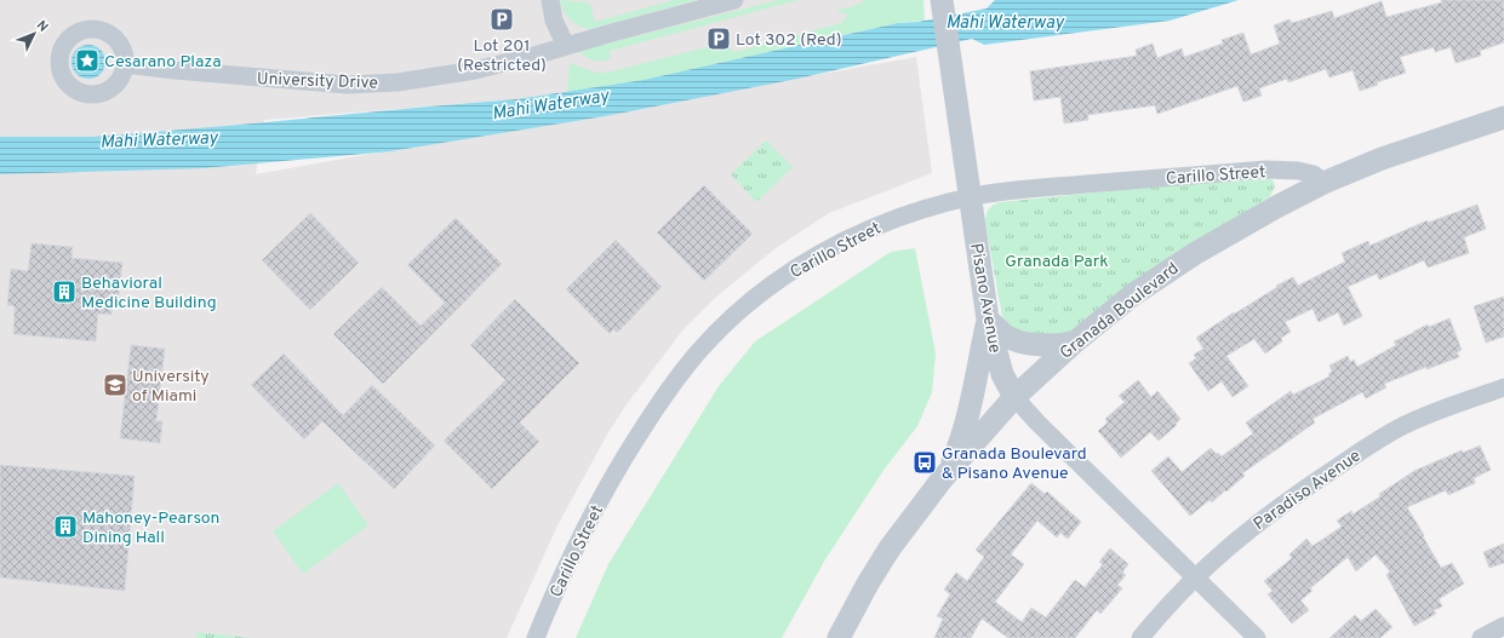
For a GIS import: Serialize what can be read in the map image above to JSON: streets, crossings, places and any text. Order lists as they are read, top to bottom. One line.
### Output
{"streets":{"street":["University Drive","Carillo Street","Pisano Avenue","Granada Boulevard","Paradiso Avenue"]},"crossings":[["Carillo Street","Pisano Avenue"],["Carillo Street","Granada Boulevard"],["Pisano Avenue","Granada Boulevard"],["Pisano Avenue","Paradiso Avenue"]],"water":["Mahi Waterway"],"parks":["Granada Park"],"places":{"parking":["Lot 201 (Restricted)","Lot 302 (Red)"],"place":["Cesarano Plaza"],"building":["Behavioral Medicine Building","Mahoney-Pearson Dining Hall"],"school or university":["University of Miami"],"bus stop":["Granada Boulevard & Pisano Avenue"]},"north":"top right"}
